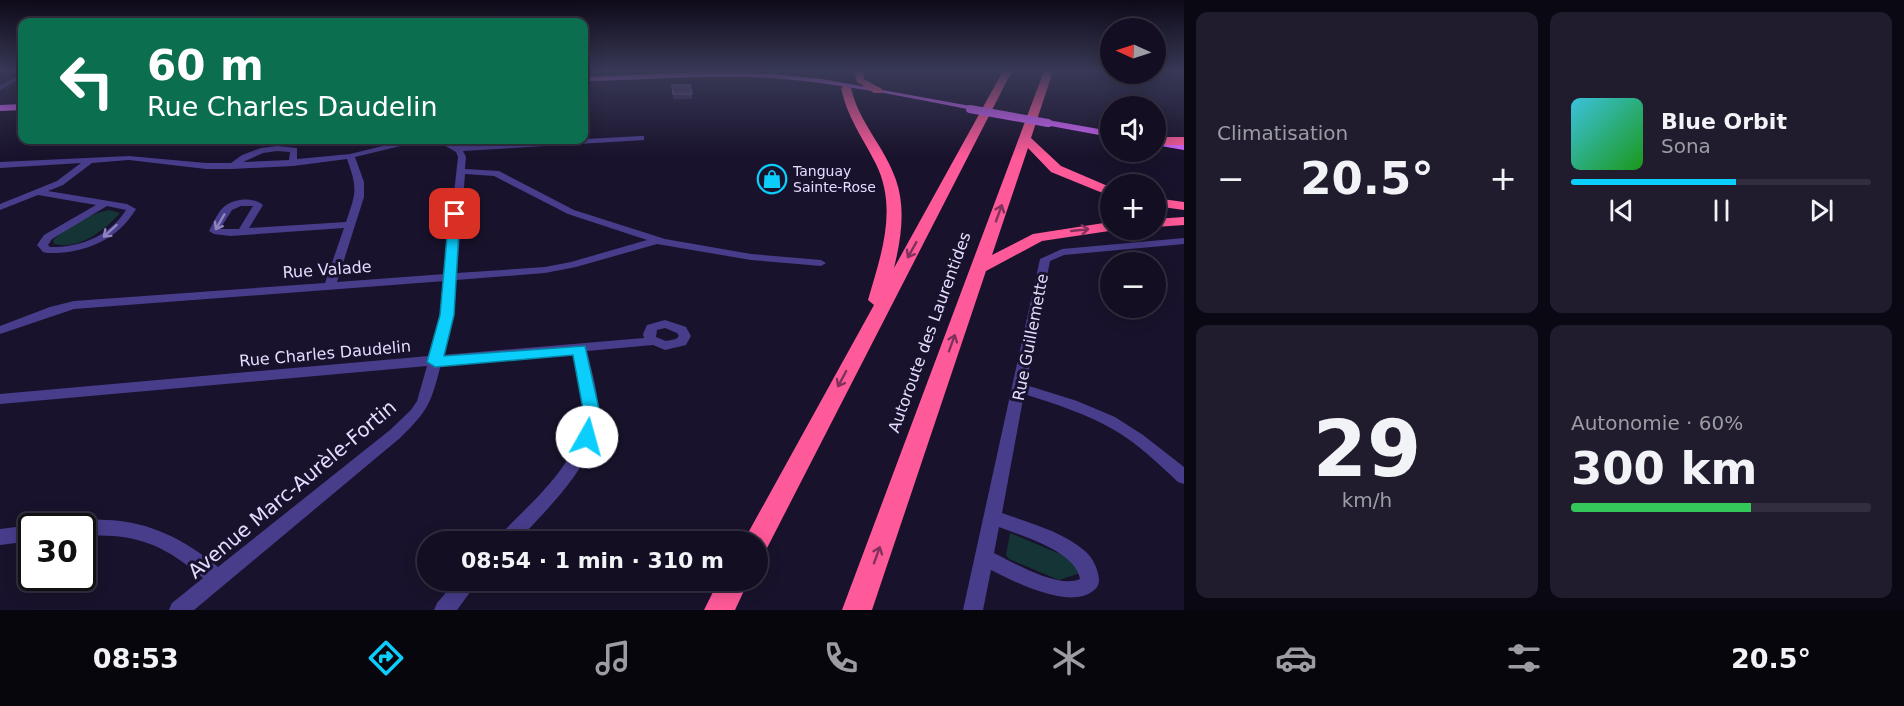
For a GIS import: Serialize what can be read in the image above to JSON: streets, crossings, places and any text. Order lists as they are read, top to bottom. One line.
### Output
{"streets":{"highway":["Autoroute des Laurentides"],"street":["Rue Valade","Rue Guillemette","Rue Charles Daudelin","Avenue Marc-Aurèle-Fortin"]},"crossings":[["Rue Valade","Avenue Marc-Aurèle-Fortin"],["Rue Charles Daudelin","Avenue Marc-Aurèle-Fortin"]],"places":{"shop":["Tanguay Sainte-Rose"]},"north":"left","page":{"tile":["Climatisation",["29","km/h"],["Autonomie · 60%","300 km"]],"map_buttons":["+","−"],"turn":["60 m","Rue Charles Daudelin"],"song":["Blue Orbit","Sona"],"heat":["−","20.5°","+"],"limit":"30","trip":"08:54 · 1 min · 310 m","tabs":["08:53","20.5°"]}}
